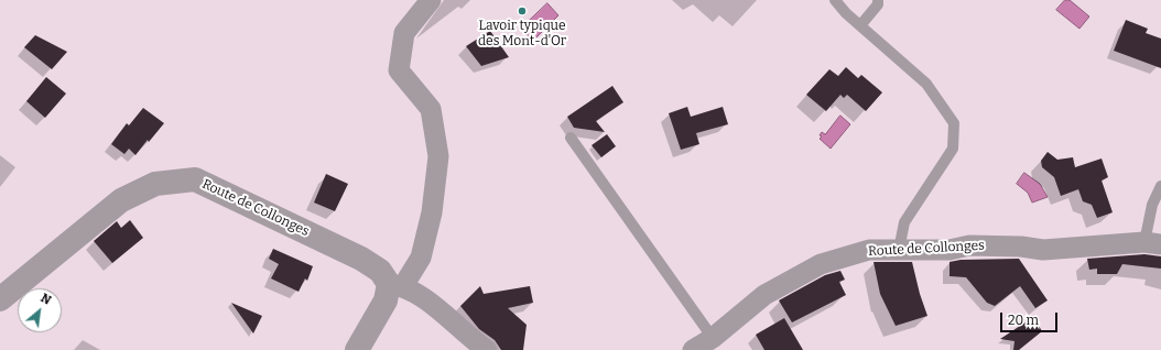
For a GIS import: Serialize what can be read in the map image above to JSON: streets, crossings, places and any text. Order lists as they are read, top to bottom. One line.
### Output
{"streets":{"street":["Route de Collonges"]},"places":["Lavoir typique des Mont-d'Or"],"scale_bar":"20 m","north":"top right"}
